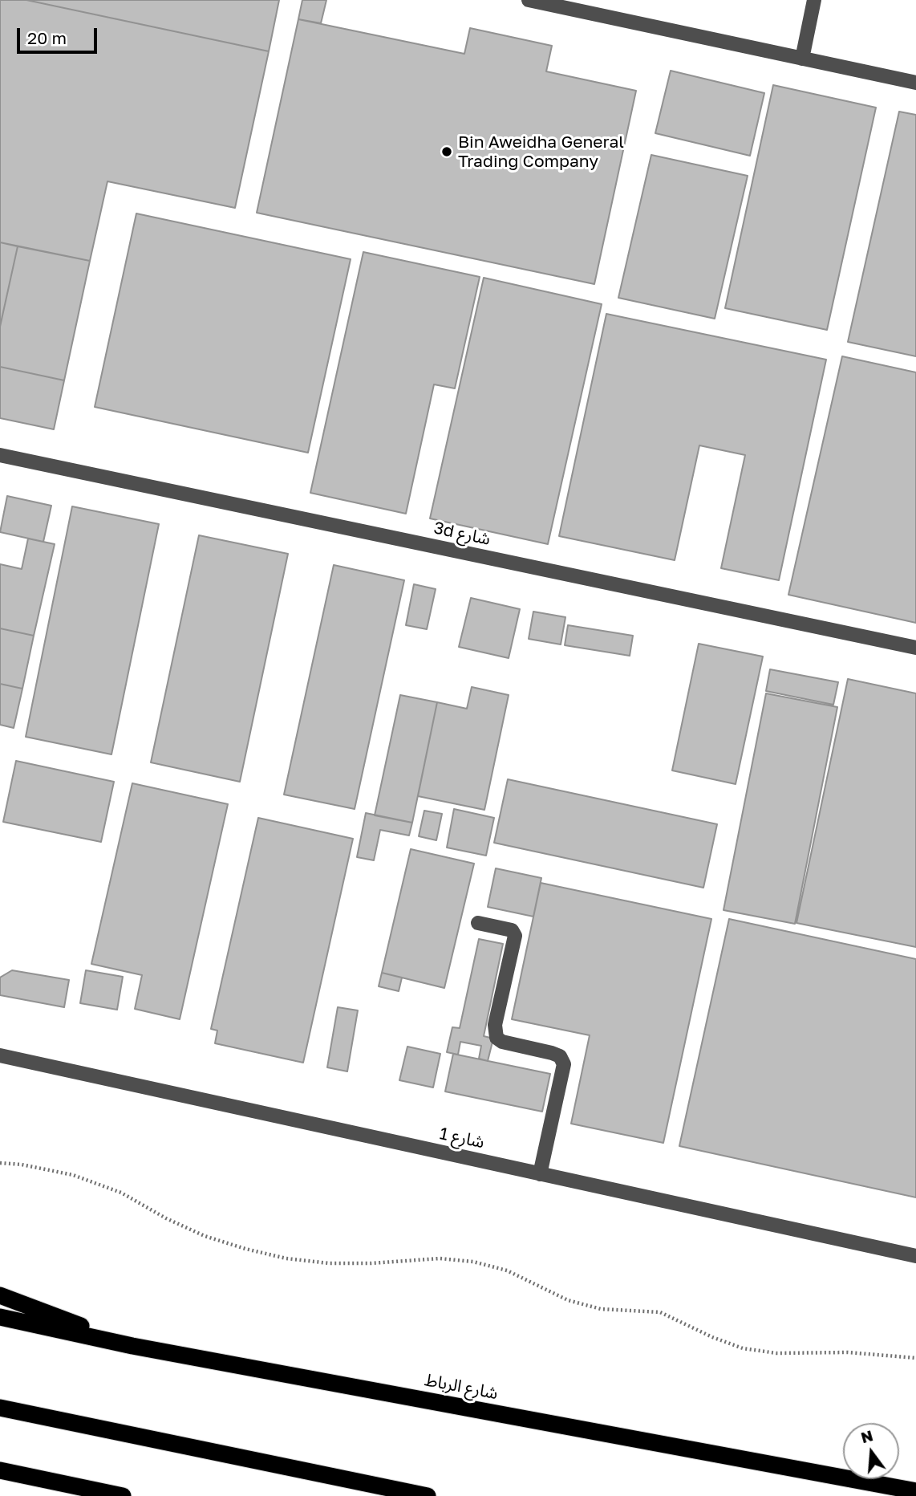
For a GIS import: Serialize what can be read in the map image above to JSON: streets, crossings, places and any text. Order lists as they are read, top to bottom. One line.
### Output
{"streets":{"highway":["شارع الرباط"],"street":["3d شارع","شارع 1"]},"places":["Bin Aweidha General Trading Company"],"scale_bar":"20 m","north":"top"}
